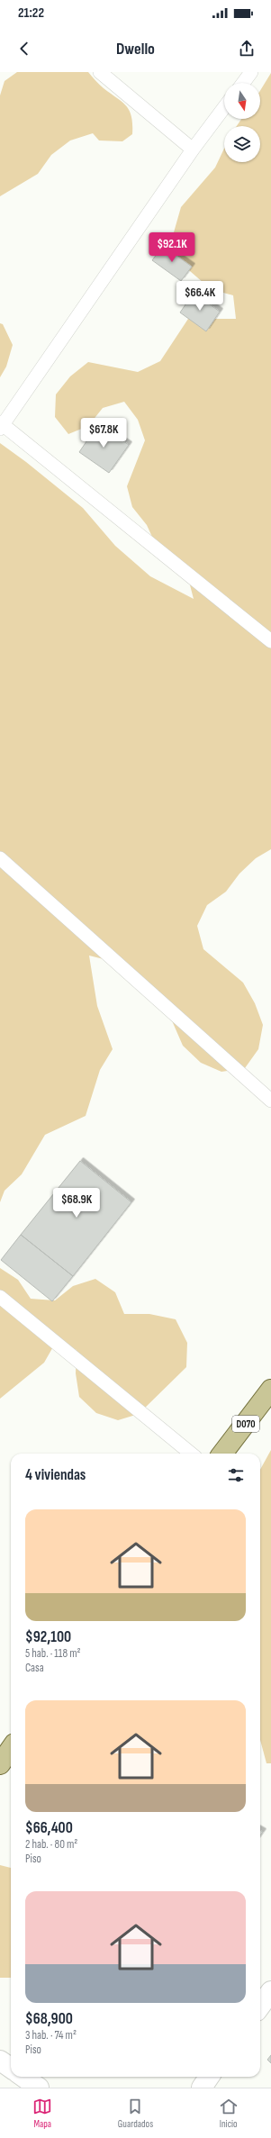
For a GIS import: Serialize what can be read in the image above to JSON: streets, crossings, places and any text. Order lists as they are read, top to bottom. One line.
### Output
{"streets":{"main road":["D070"]},"north":"bottom","page":{"status":"21:22","header":"Dwello","price":["$92.1K","$66.4K","$67.8K","$68.9K"],"heading":"4 viviendas","list":[{"name":"$92,100","note":"5 hab. · 118 m² · Casa"},{"name":"$66,400","note":"2 hab. · 80 m² · Piso"},{"name":"$68,900","note":"3 hab. · 74 m² · Piso"}],"tabs":["Mapa","Guardados","Inicio"]}}
